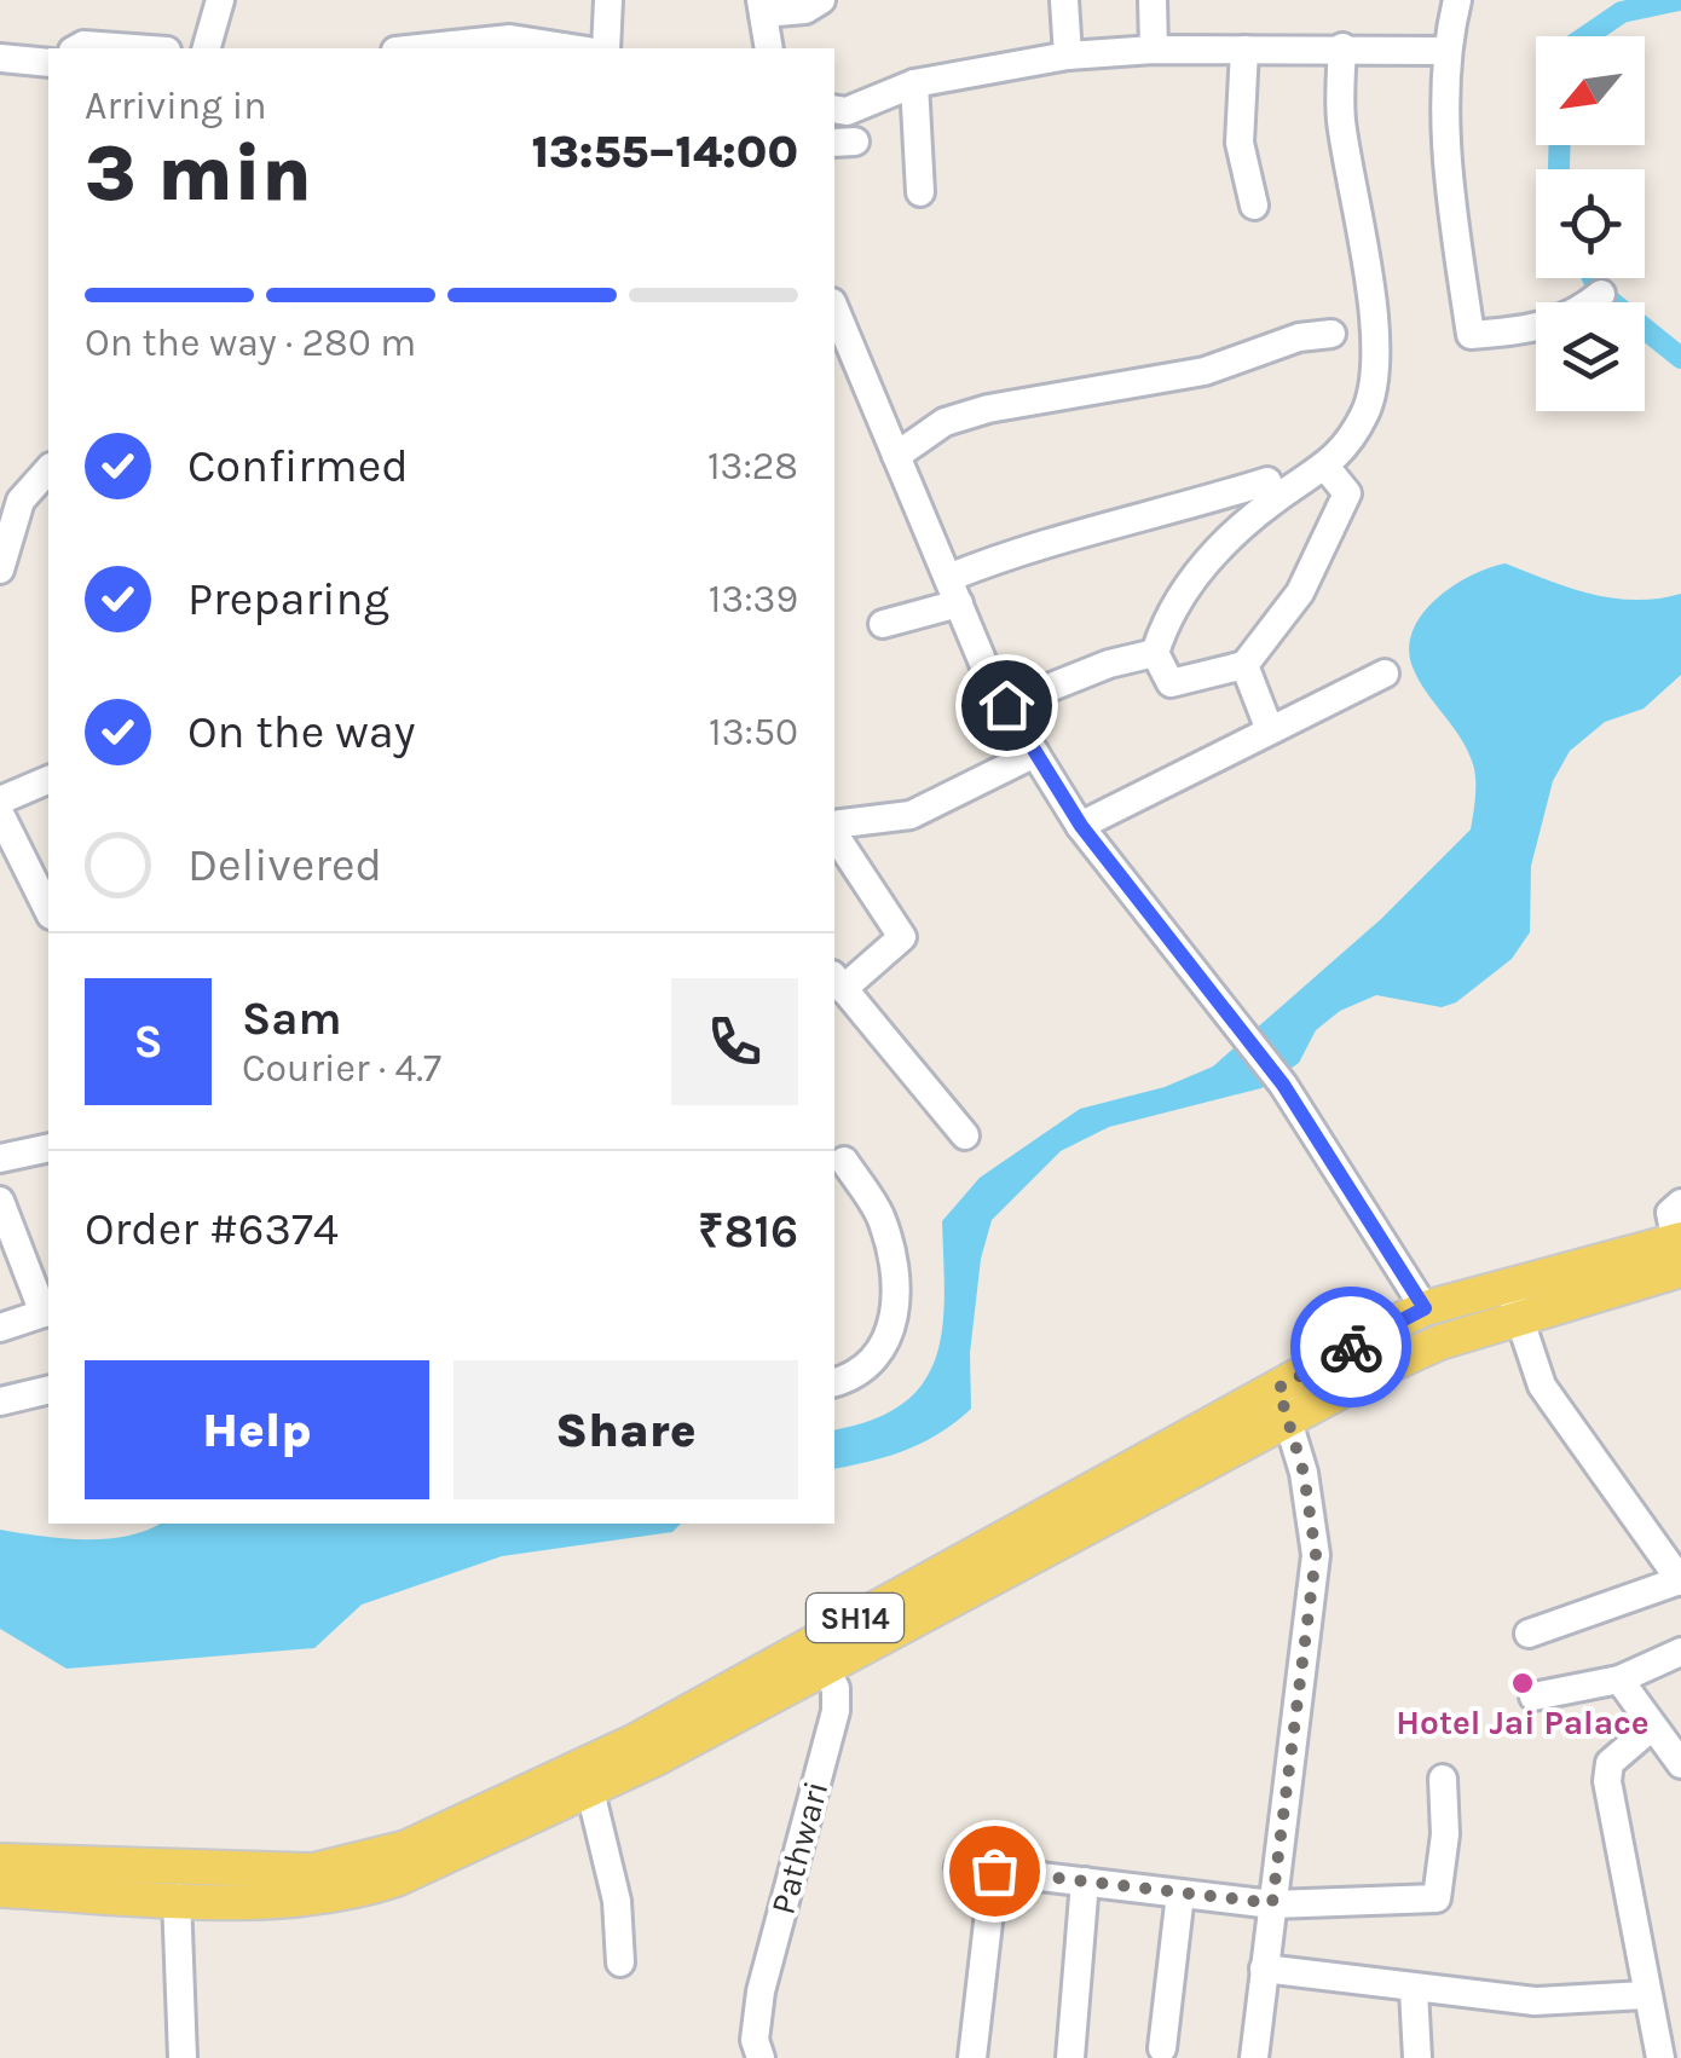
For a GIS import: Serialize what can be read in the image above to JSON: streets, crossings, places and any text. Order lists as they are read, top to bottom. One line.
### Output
{"streets":{"main road":["SH14"],"street":["Pathwari"]},"crossings":[["SH14","Pathwari"]],"places":["Hotel Jai Palace"],"north":"bottom left","page":{"heading":["3 min","Arriving in","13:55–14:00"],"panel":["Sam","Courier · 4.7","Order #6374","₹816"],"bar":"On the way · 280 m","list":[["Confirmed","13:28"],["Preparing","13:39"],["On the way","13:50"],"Delivered"],"round":"S","buttons":["Help","Share"]}}
